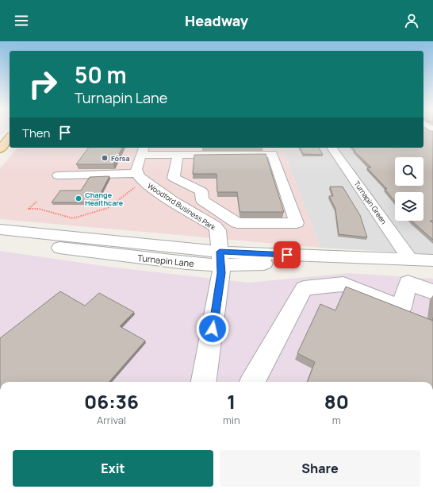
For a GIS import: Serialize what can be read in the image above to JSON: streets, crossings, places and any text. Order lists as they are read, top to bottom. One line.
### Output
{"streets":{"street":["Turnapin Green","Woodford Business Park","Turnapin Lane"]},"crossings":[["Turnapin Green","Turnapin Lane"],["Woodford Business Park","Turnapin Lane"]],"places":["Fórsa","Change Healthcare"],"page":{"header":"Headway","turn":["50 m","Turnapin Lane"],"then":"Then","eta":["06:36","Arrival","1","min","80","m"],"buttons":["Exit","Share"]}}
